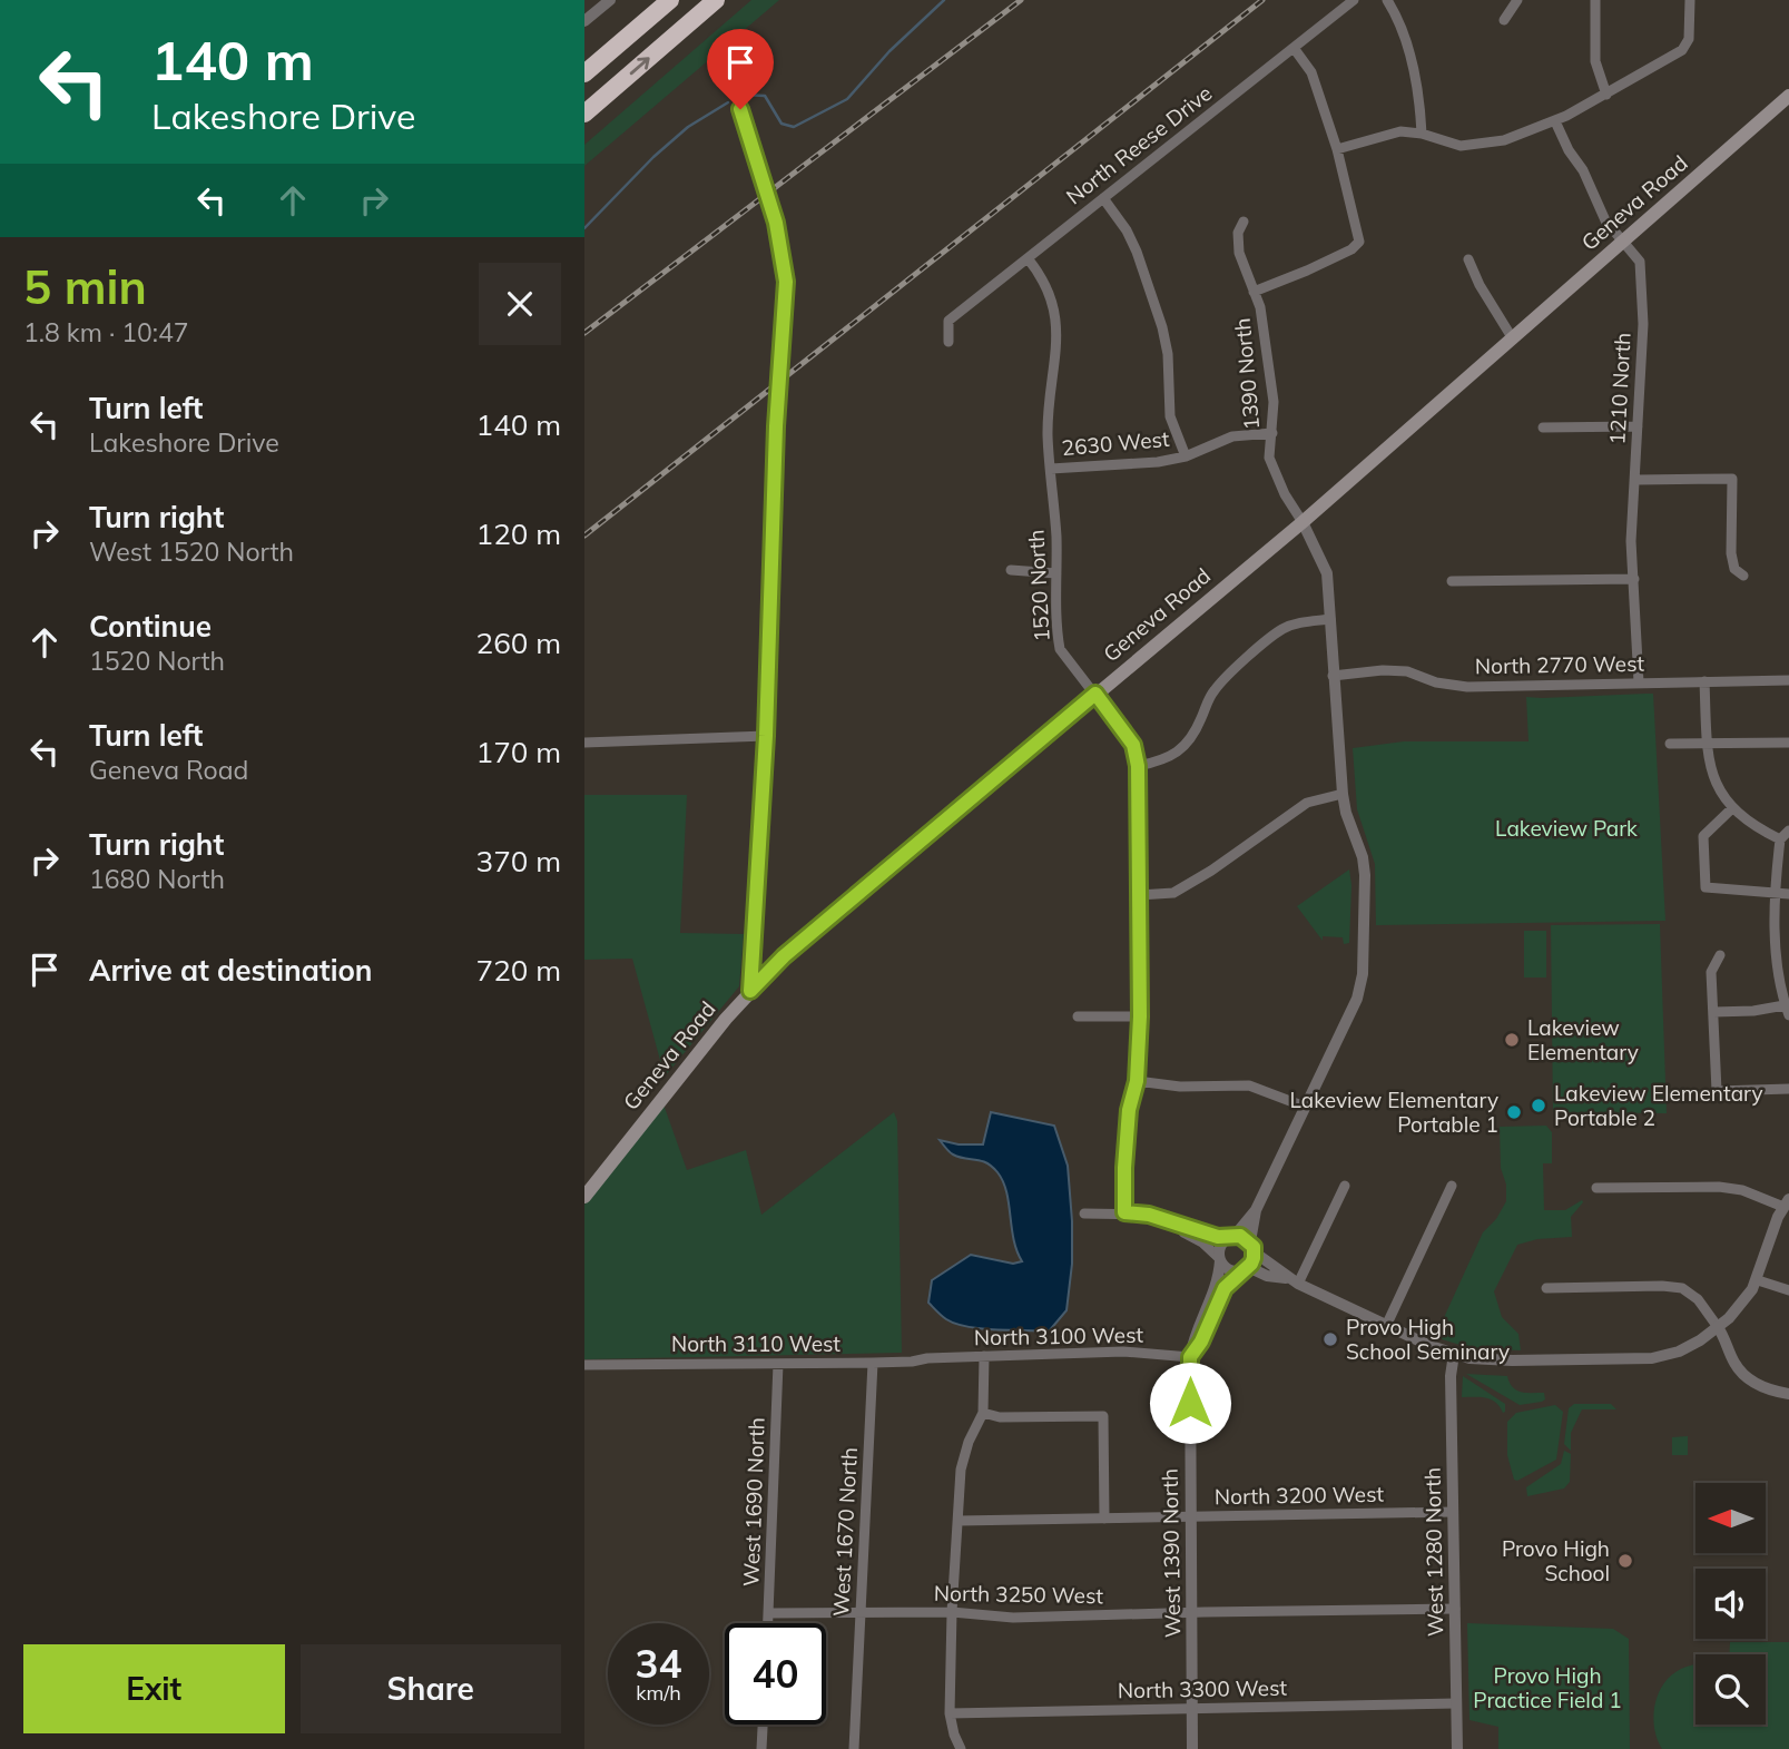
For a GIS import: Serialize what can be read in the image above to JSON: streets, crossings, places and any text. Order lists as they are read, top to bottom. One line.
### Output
{"streets":{"main road":["Geneva Road"],"street":["North Reese Drive","1390 North","1210 North","2630 West","1520 North","North 2770 West","North 3100 West","North 3110 West","North 3200 West","West 1690 North","West 1670 North","West 1280 North","West 1390 North","North 3250 West","North 3300 West"]},"crossings":[["North Reese Drive","1520 North"],["Geneva Road","1390 North"],["Geneva Road","1210 North"],["Geneva Road","1520 North"],["1390 North","2630 West"],["1390 North","North 2770 West"],["1210 North","North 2770 West"],["2630 West","1520 North"],["North 3100 West","North 3110 West"],["North 3100 West","West 1390 North"],["North 3110 West","West 1690 North"],["North 3110 West","West 1670 North"],["North 3200 West","West 1280 North"],["North 3200 West","West 1390 North"],["West 1690 North","North 3250 West"],["West 1670 North","North 3250 West"],["West 1280 North","North 3250 West"],["West 1280 North","North 3300 West"],["West 1390 North","North 3250 West"],["West 1390 North","North 3300 West"]],"parks":["Lakeview Park","Provo High Practice Field 1"],"places":["Lakeview Elementary","Lakeview Elementary Portable 2","Lakeview Elementary Portable 1","Provo High School Seminary","Provo High School"],"north":"left","page":{"turn":["140 m","Lakeshore Drive"],"heading":["5 min","1.8 km · 10:47"],"list":[{"name":"Turn left","note":"Lakeshore Drive","value":"140 m"},{"name":"Turn right","note":"West 1520 North","value":"120 m"},{"name":"Continue","note":"1520 North","value":"260 m"},{"name":"Turn left","note":"Geneva Road","value":"170 m"},{"name":"Turn right","note":"1680 North","value":"370 m"},{"name":"Arrive at destination","value":"720 m"}],"speed":"34 km/h","limit":"40","buttons":["Exit","Share"]}}
